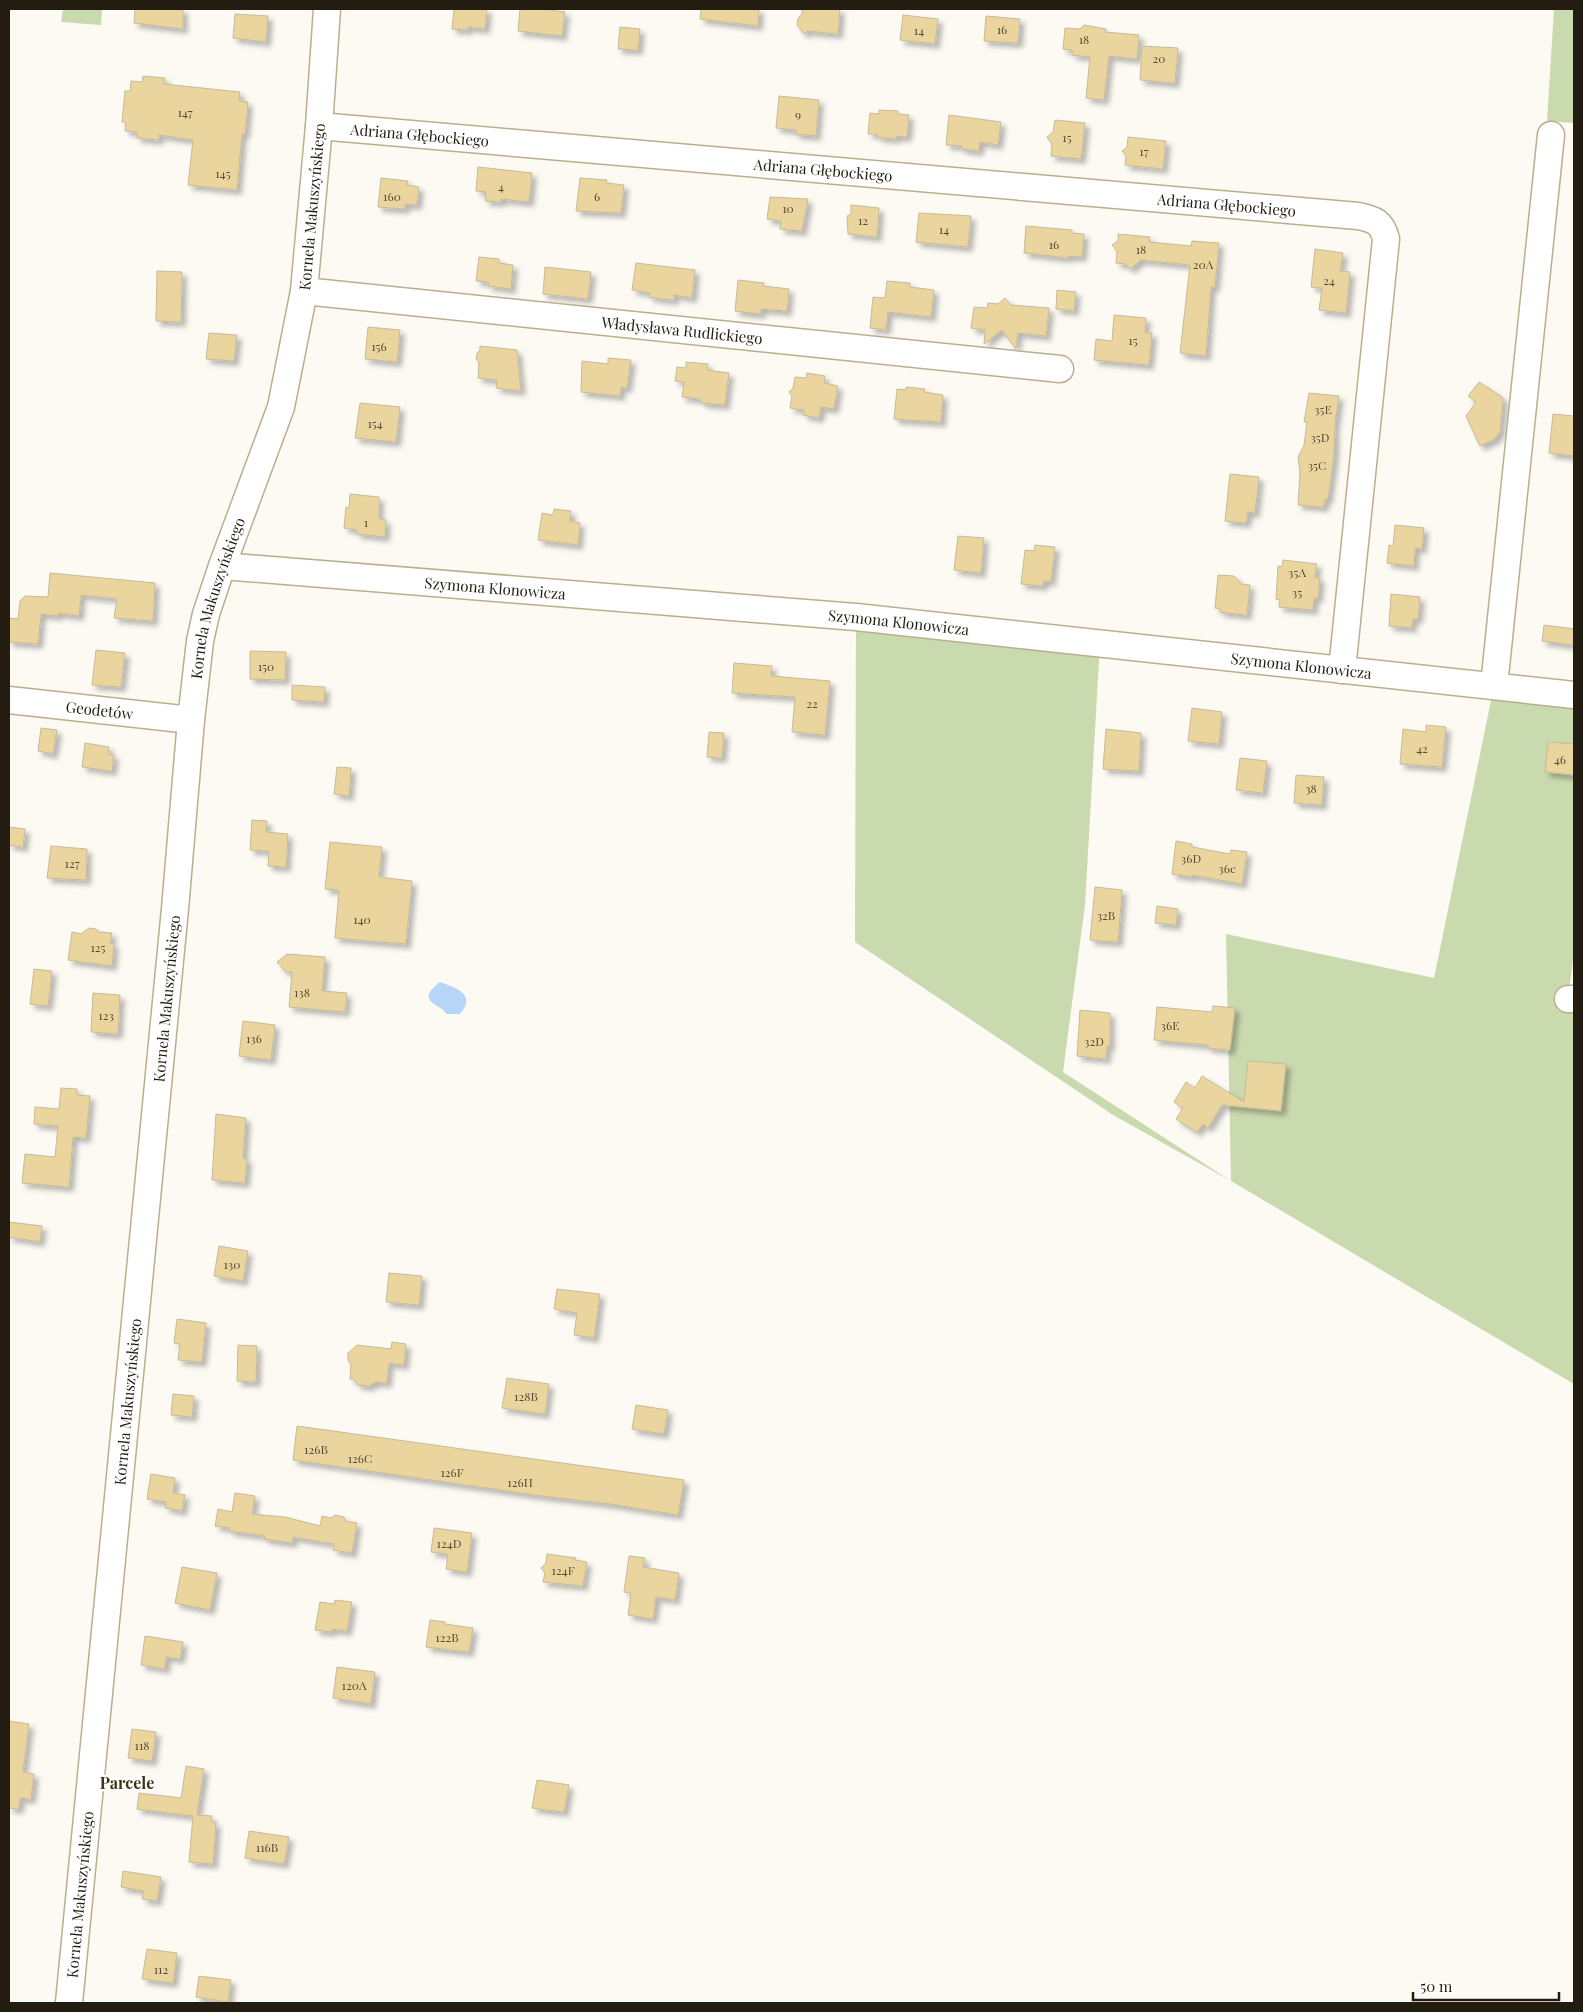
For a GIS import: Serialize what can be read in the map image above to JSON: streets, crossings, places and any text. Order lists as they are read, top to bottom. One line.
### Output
{"streets":{"street":["Adriana Głębockiego","Kornela Makuszyńskiego","Władysława Rudlickiego","Szymona Klonowicza","Geodetów"]},"crossings":[["Adriana Głębockiego","Kornela Makuszyńskiego"],["Adriana Głębockiego","Szymona Klonowicza"],["Kornela Makuszyńskiego","Władysława Rudlickiego"],["Kornela Makuszyńskiego","Szymona Klonowicza"],["Kornela Makuszyńskiego","Geodetów"]],"districts":["Parcele"],"house_numbers":["16","14","18","20","147","9","15","17","145","4","160","6","10","12","14","16","18","20A","24","15","156","35E","154","35D","35C","1","35A","35","150","22","42","46","38","36D","127","36c","32B","140","125","138","123","36E","136","32D","130","128B","126B","126C","126F","126H","124D","124F","122B","120A","118","116B","112"],"scale_bar":"50 m"}
